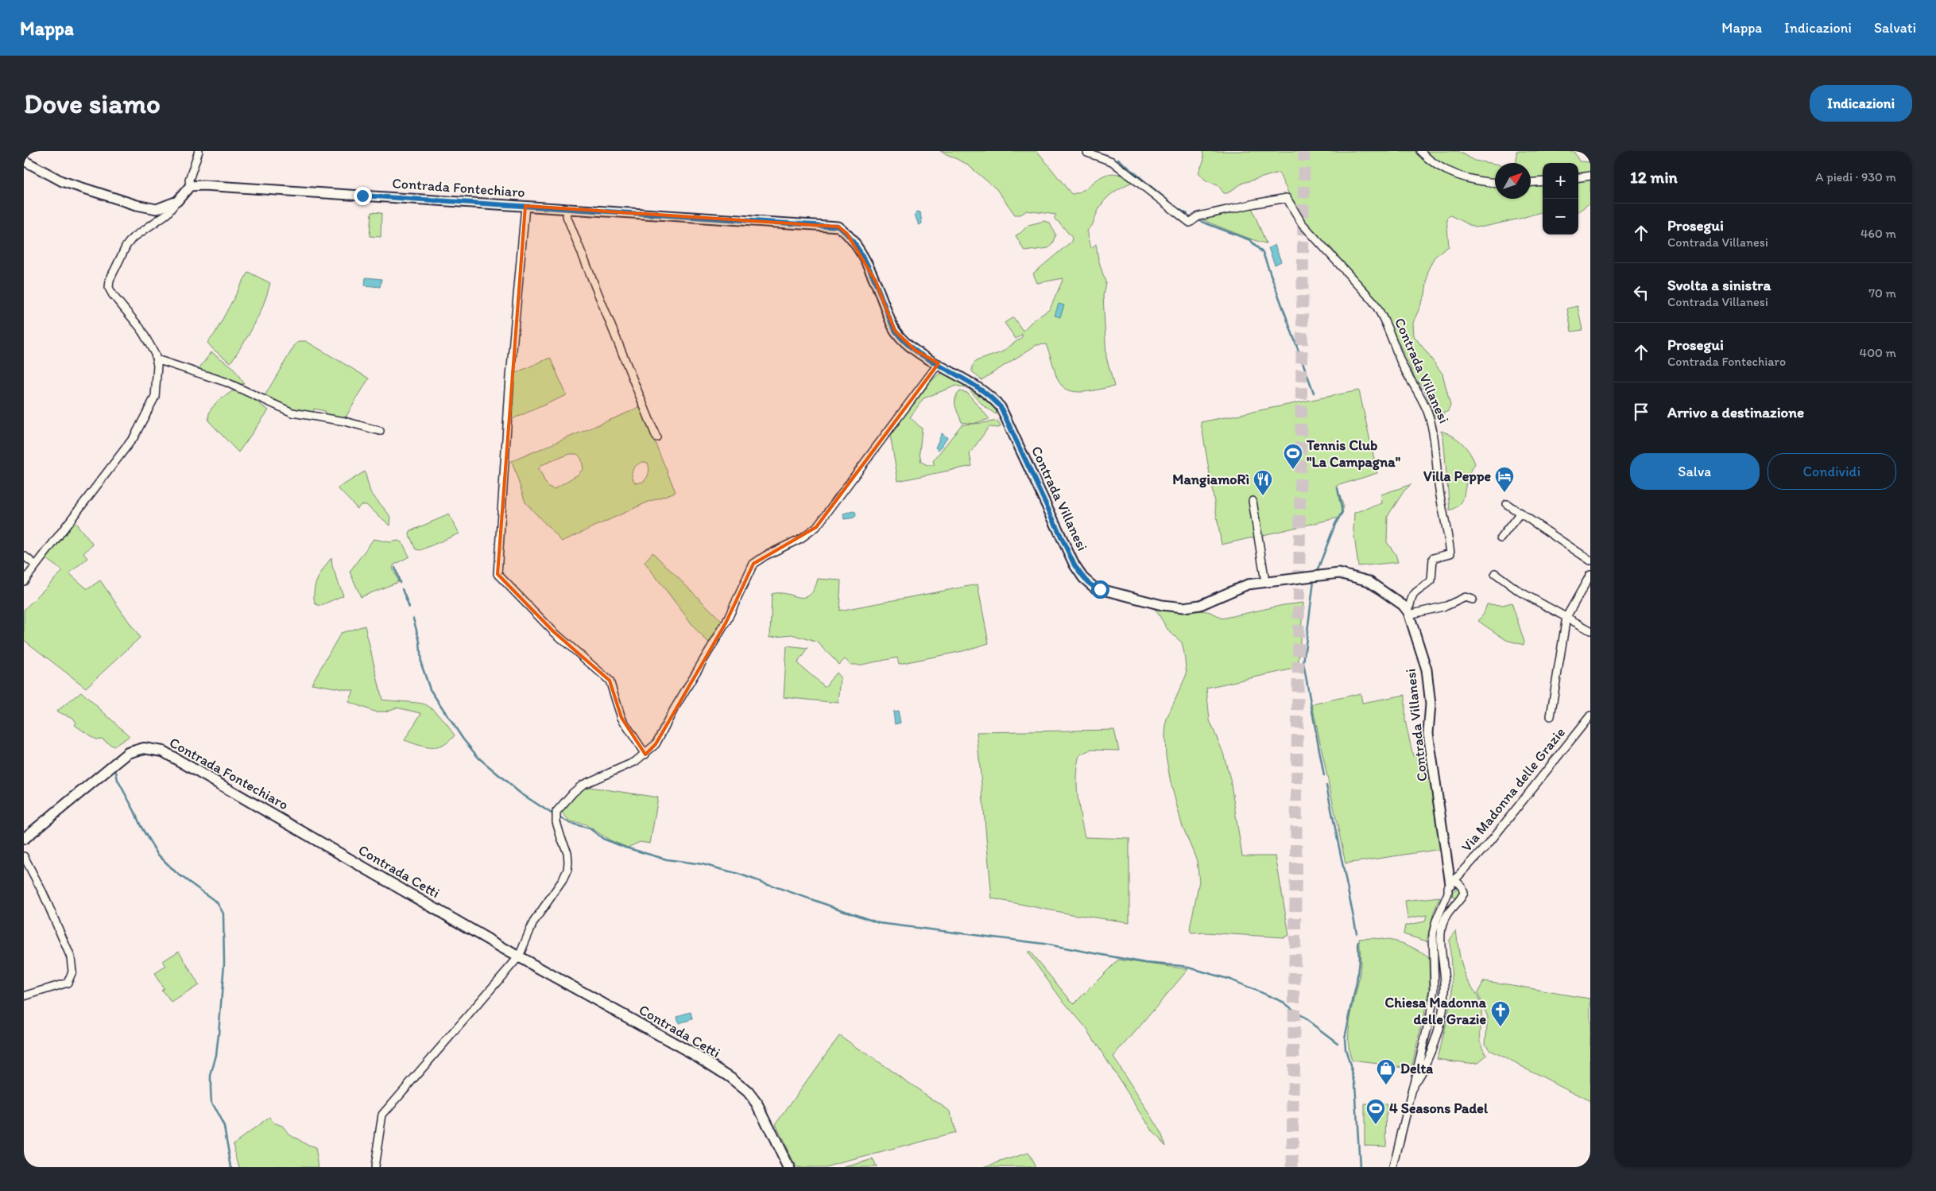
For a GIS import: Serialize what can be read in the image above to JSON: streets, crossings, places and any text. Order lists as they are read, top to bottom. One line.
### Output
{"streets":{"main road":["Contrada Fontechiaro","Contrada Cetti"],"street":["Contrada Villanesi","Via Madonna delle Grazie"]},"crossings":[["Contrada Fontechiaro","Contrada Villanesi"],["Contrada Fontechiaro","Contrada Cetti"],["Contrada Villanesi","Via Madonna delle Grazie"]],"places":{"sports":["Tennis Club \"La Campagna\"","4 Seasons Padel"],"hotel":["Villa Peppe"],"restaurant":["MangiamoRì"],"church":["Chiesa Madonna delle Grazie"],"shop":["Delta"]},"north":"top right","page":{"header":"Mappa","nav":["Mappa","Indicazioni","Salvati"],"buttons":["Indicazioni",["Salva","Condividi"]],"title":"Dove siamo","heading":["12 min","A piedi · 930 m"],"map_buttons":["+","−"],"list":[["Prosegui","Contrada Villanesi","460 m"],["Svolta a sinistra","Contrada Villanesi","70 m"],["Prosegui","Contrada Fontechiaro","400 m"],"Arrivo a destinazione"]}}
